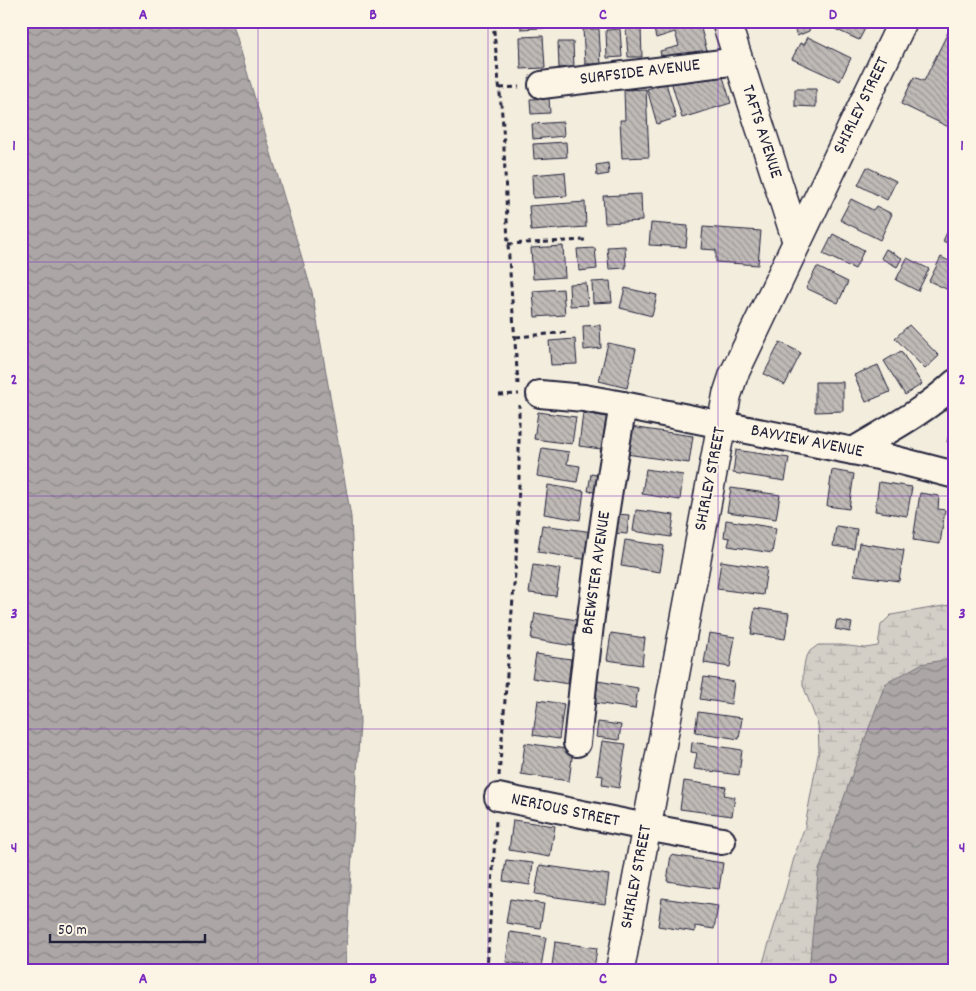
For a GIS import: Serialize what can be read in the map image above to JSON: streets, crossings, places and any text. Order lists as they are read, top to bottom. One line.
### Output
{"streets":{"main road":["SHIRLEY STREET","TAFTS AVENUE"],"street":["SURFSIDE AVENUE","BAYVIEW AVENUE","BREWSTER AVENUE","NERIOUS STREET"]},"crossings":[["SURFSIDE AVENUE","TAFTS AVENUE"],["SHIRLEY STREET","TAFTS AVENUE"],["SHIRLEY STREET","BAYVIEW AVENUE"],["SHIRLEY STREET","NERIOUS STREET"],["BAYVIEW AVENUE","BREWSTER AVENUE"]],"scale_bar":"50 m","grid":{"columns":["A","B","C","D"],"rows":["1","2","3","4"]}}
